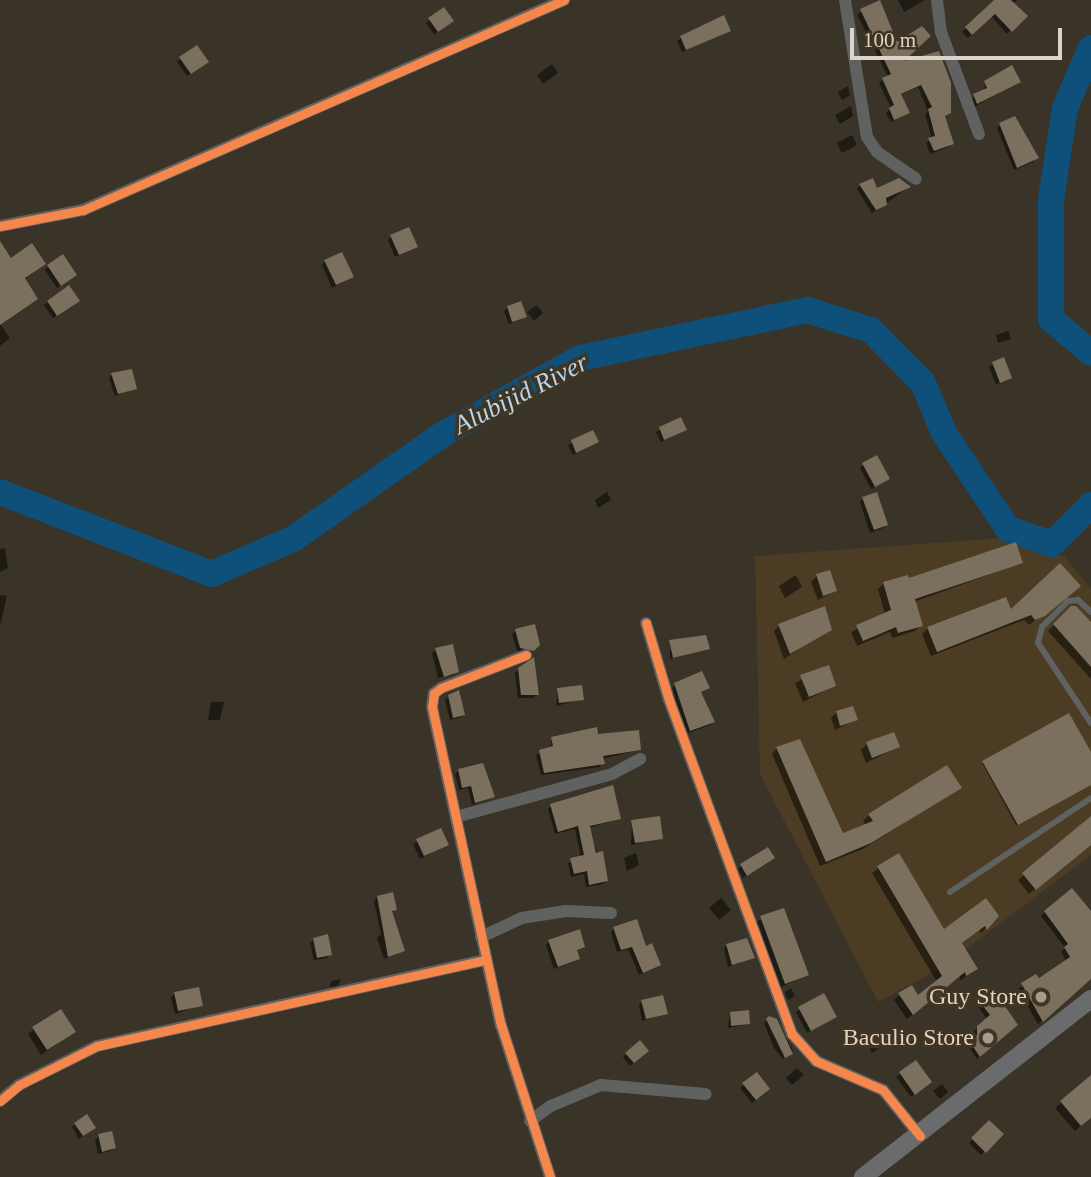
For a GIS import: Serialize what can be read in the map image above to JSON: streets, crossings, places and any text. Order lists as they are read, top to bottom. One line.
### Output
{"water":["Alubijid River"],"places":["Guy Store","Baculio Store"],"scale_bar":"100 m"}
